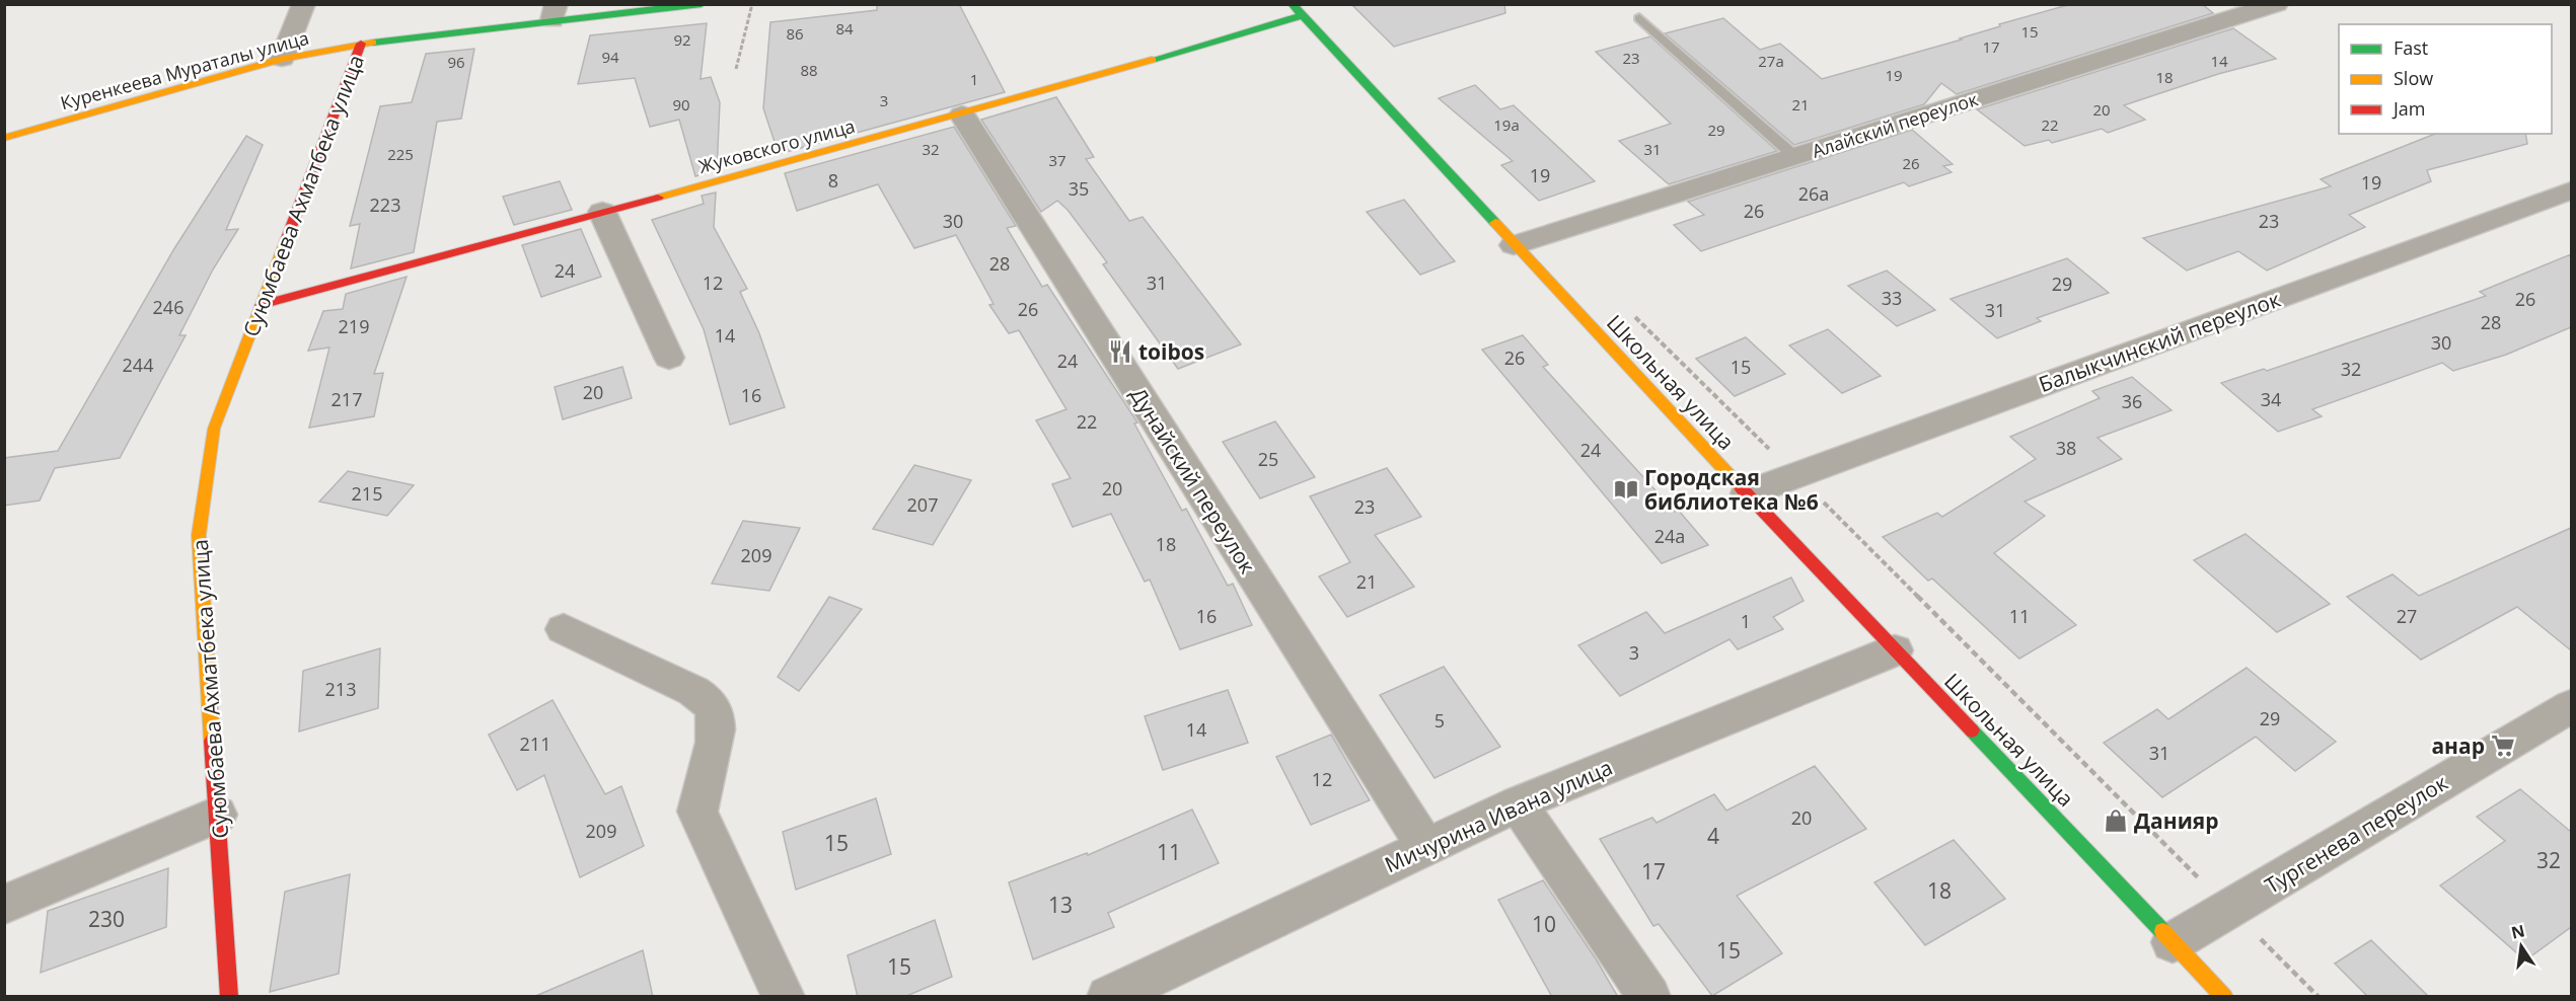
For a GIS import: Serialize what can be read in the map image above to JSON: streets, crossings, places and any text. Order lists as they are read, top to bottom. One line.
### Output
{"streets":{"street":["Куренкеева Мураталы улица","Алайский переулок","Жуковского улица","Суюмбаева Ахматбека улица","Балыкчинский переулок","Школьная улица","Дунайский переулок","Мичурина Ивана улица","Тургенева переулок"]},"crossings":[["Куренкеева Мураталы улица","Суюмбаева Ахматбека улица"],["Алайский переулок","Школьная улица"],["Жуковского улица","Суюмбаева Ахматбека улица"],["Жуковского улица","Школьная улица"],["Жуковского улица","Дунайский переулок"],["Балыкчинский переулок","Школьная улица"],["Школьная улица","Мичурина Ивана улица"],["Школьная улица","Тургенева переулок"],["Дунайский переулок","Мичурина Ивана улица"]],"places":{"restaurant":["toibos"],"library":["Городская библиотека №6"],"supermarket":["анар"],"shop":["Данияр"]},"house_numbers":["84","15","86","92","17","94","23","27а","14","96","88","19","18","1","3","90","21","20","19а","22","29","32","31","225","37","26","19","8","19","35","26а","223","26","30","23","28","24","12","31","29","33","26","246","26","31","28","219","14","30","26","24","244","15","32","20","16","217","34","36","22","38","24","25","20","215","207","23","24а","18","209","21","16","11","27","1","3","213","29","5","14","211","31","12","20","209","4","15","11","32","17","18","13","230","10","15","15"],"legend":["Fast","Slow","Jam"],"north":"top"}
